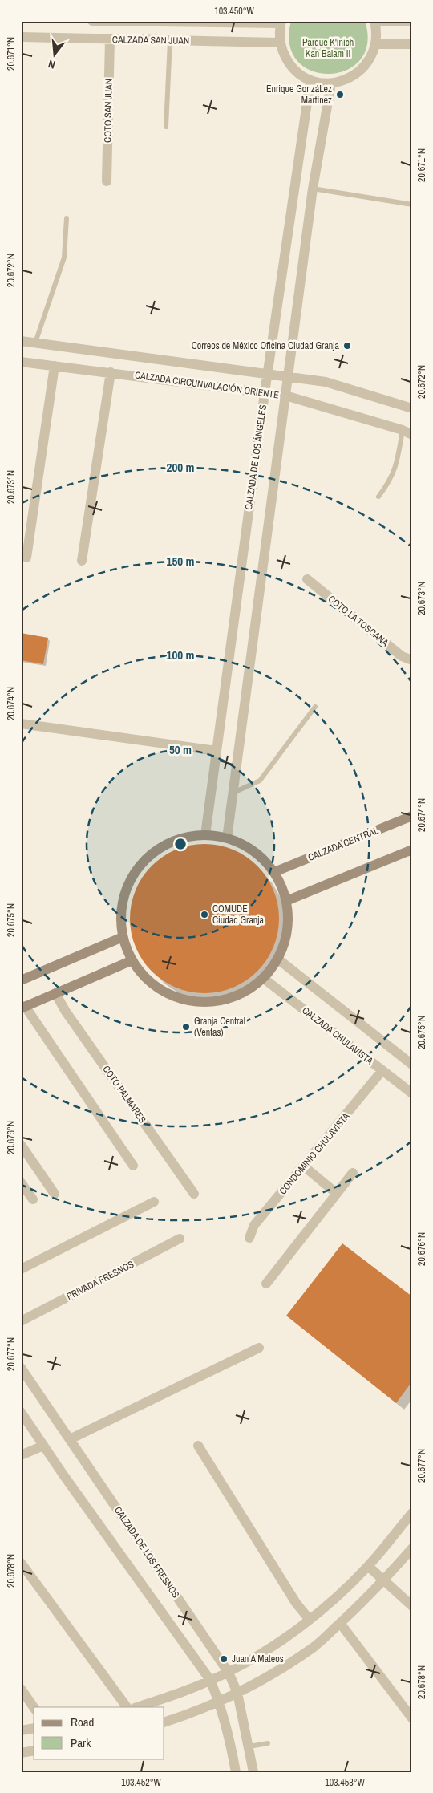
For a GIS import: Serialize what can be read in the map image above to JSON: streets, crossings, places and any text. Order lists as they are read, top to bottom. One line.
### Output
{"streets":{"street":["CALZADA SAN JUAN","COTO SAN JUAN","CALZADA CIRCUNVALACIÓN ORIENTE","CALZADA DE LOS ÁNGELES","COTO LA TOSCANA","CALZADA CENTRAL","CALZADA CHULAVISTA","COTO PALMARES","CONDOMINIO CHULAVISTA","PRIVADA FRESNOS","CALZADA DE LOS FRESNOS"]},"crossings":[["CALZADA SAN JUAN","COTO SAN JUAN"],["CALZADA CIRCUNVALACIÓN ORIENTE","CALZADA DE LOS ÁNGELES"],["CALZADA CHULAVISTA","CONDOMINIO CHULAVISTA"]],"parks":["Parque K'inich Kan Balam II"],"places":["Enrique GonzáLez Martinez","Correos de México Oficina Ciudad Granja","COMUDE Ciudad Granja","Granja Central (Ventas)","Juan A Mateos"],"legend":["Road","Park"],"north":"bottom","coordinates":["103.450°W","20.671°N","20.672°N","20.673°N","20.674°N","20.675°N","20.676°N","20.677°N","20.678°N","103.452°W","103.453°W"],"rings":["200 m","150 m","100 m","50 m"]}
